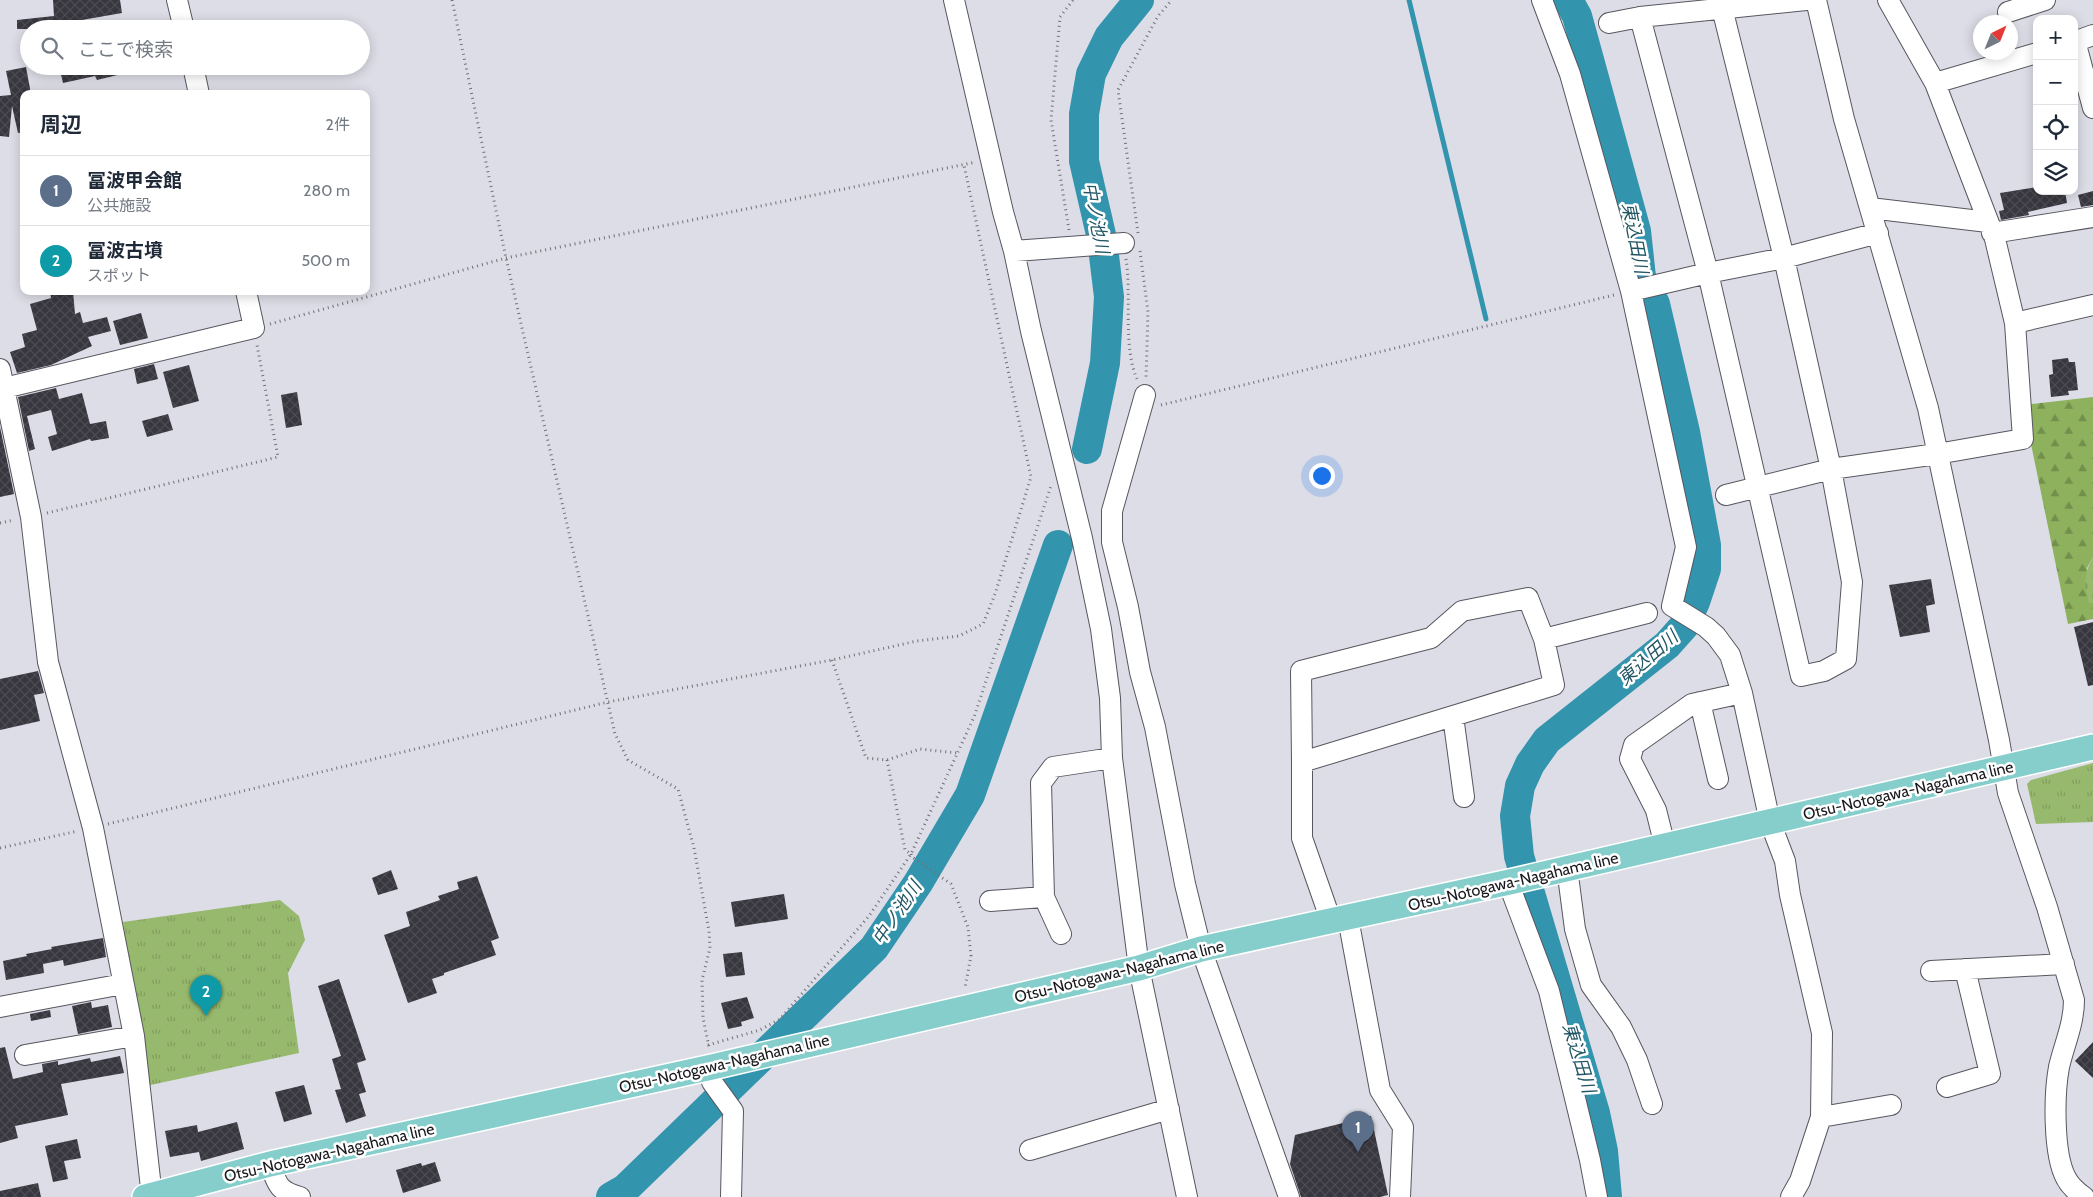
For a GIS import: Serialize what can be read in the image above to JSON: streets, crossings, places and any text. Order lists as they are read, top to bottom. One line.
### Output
{"streets":{"main road":["Otsu-Notogawa-Nagahama line"]},"water":["中ノ池川","東込田川"],"north":"top right","page":{"map_buttons":["+","−"],"search":"ここで検索","heading":["周辺","2件"],"list":[{"mark":"1","name":"冨波甲会館","note":"公共施設","value":"280 m"},{"mark":"2","name":"冨波古墳","note":"スポット","value":"500 m"}],"pins":["2","1"]}}
